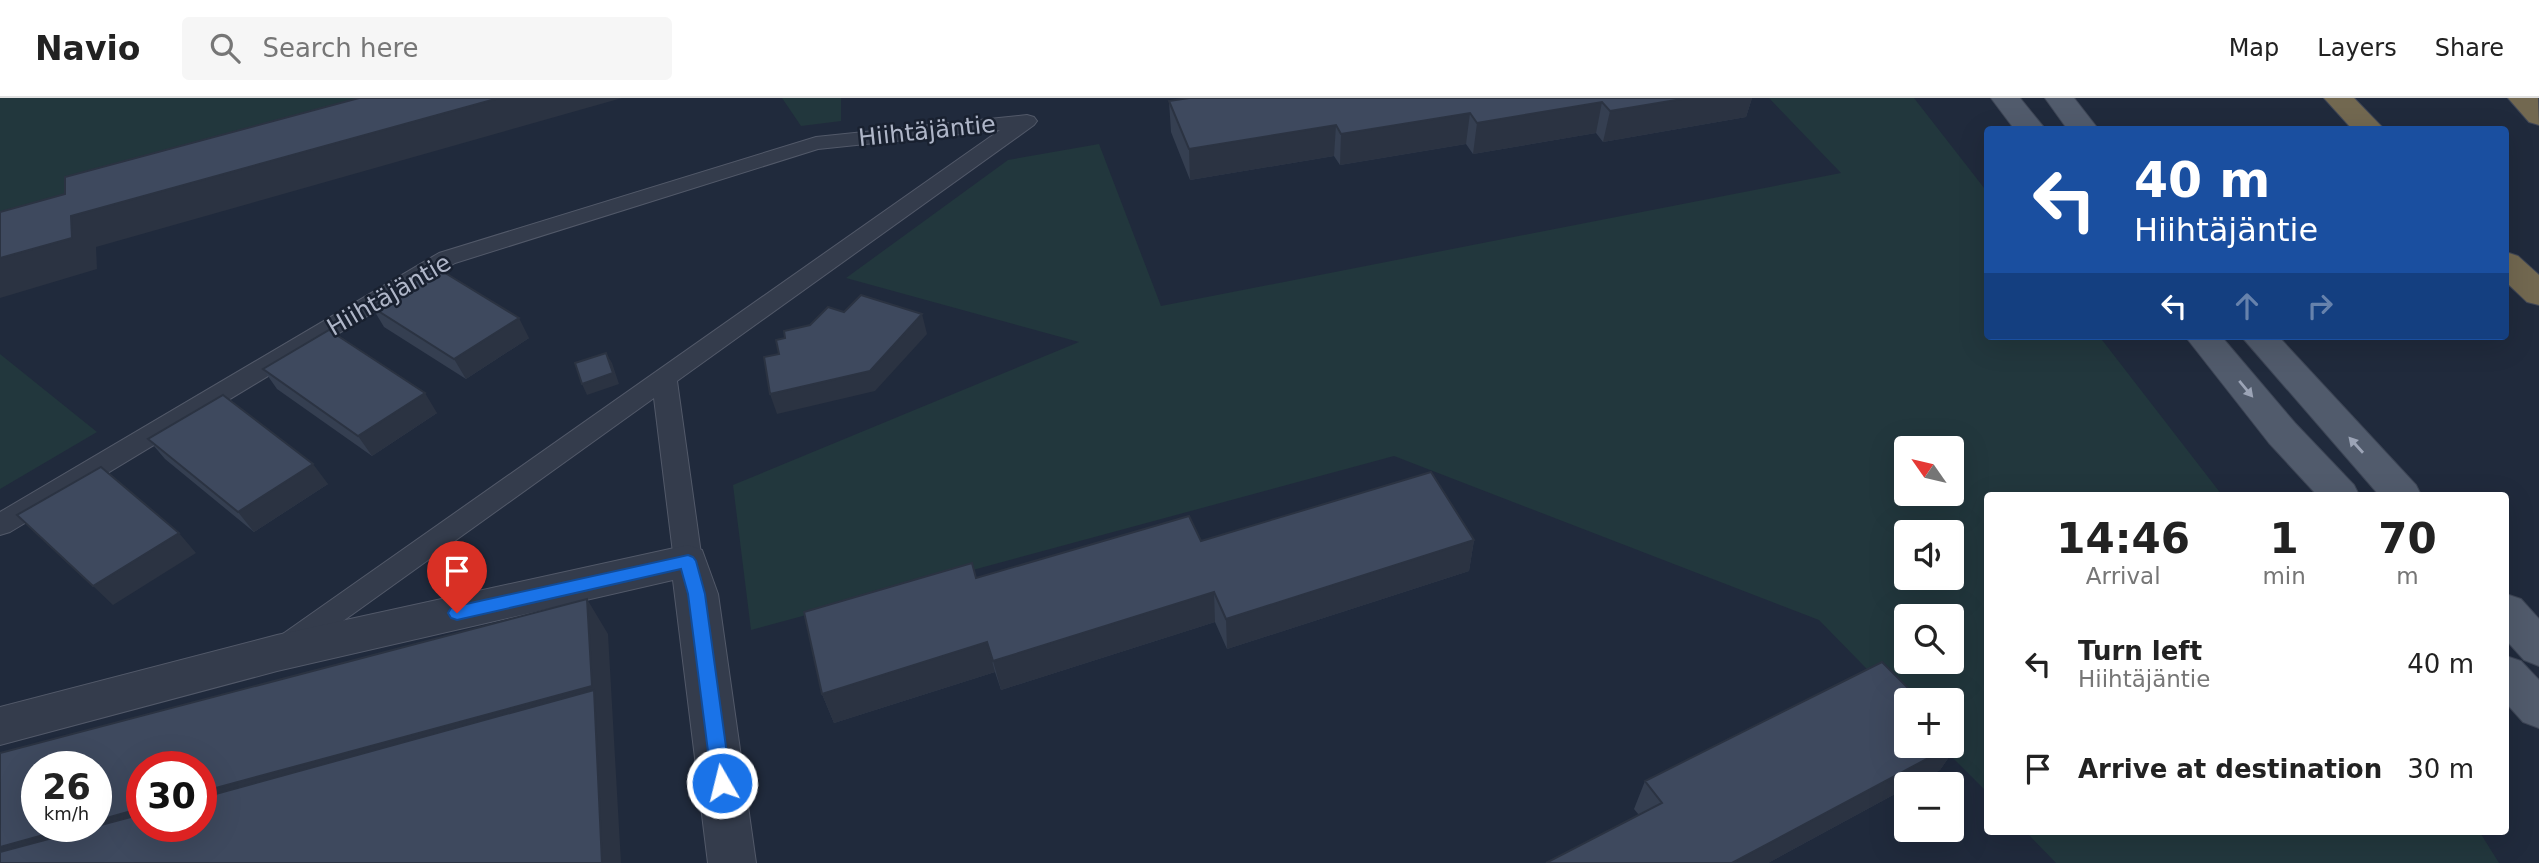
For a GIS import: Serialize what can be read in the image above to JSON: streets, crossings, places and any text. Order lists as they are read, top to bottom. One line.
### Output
{"streets":{"street":["Hiihtäjäntie"]},"north":"top left","page":{"header":"Navio","search":"Search here","nav":["Map","Layers","Share"],"turn":["40 m","Hiihtäjäntie"],"map_buttons":["+","−"],"eta":["14:46","Arrival","1","min","70","m"],"list":[{"name":"Turn left","note":"Hiihtäjäntie","value":"40 m"},{"name":"Arrive at destination","value":"30 m"}],"speed":"26 km/h","limit":"30"}}
